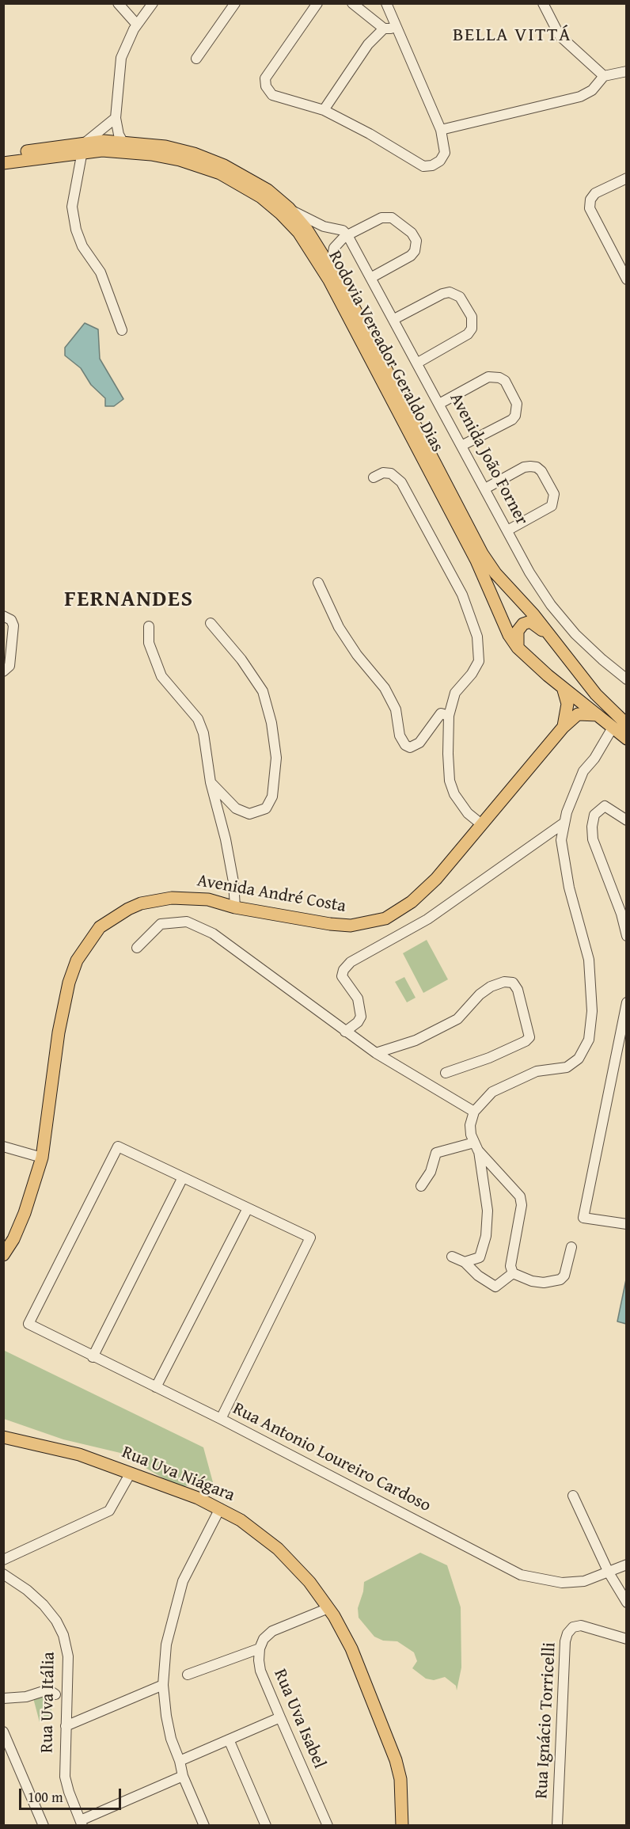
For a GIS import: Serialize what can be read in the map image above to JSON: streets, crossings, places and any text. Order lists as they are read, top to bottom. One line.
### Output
{"streets":{"main road":["Rodovia Vereador Geraldo Dias","Avenida André Costa","Rua Uva Niágara"],"street":["Avenida João Forner","Rua Antonio Loureiro Cardoso","Rua Uva Itália","Rua Uva Isabel","Rua Ignácio Torricelli"]},"crossings":[["Rodovia Vereador Geraldo Dias","Avenida André Costa"]],"districts":["BELLA VITTÁ","FERNANDES"],"scale_bar":"100 m"}
